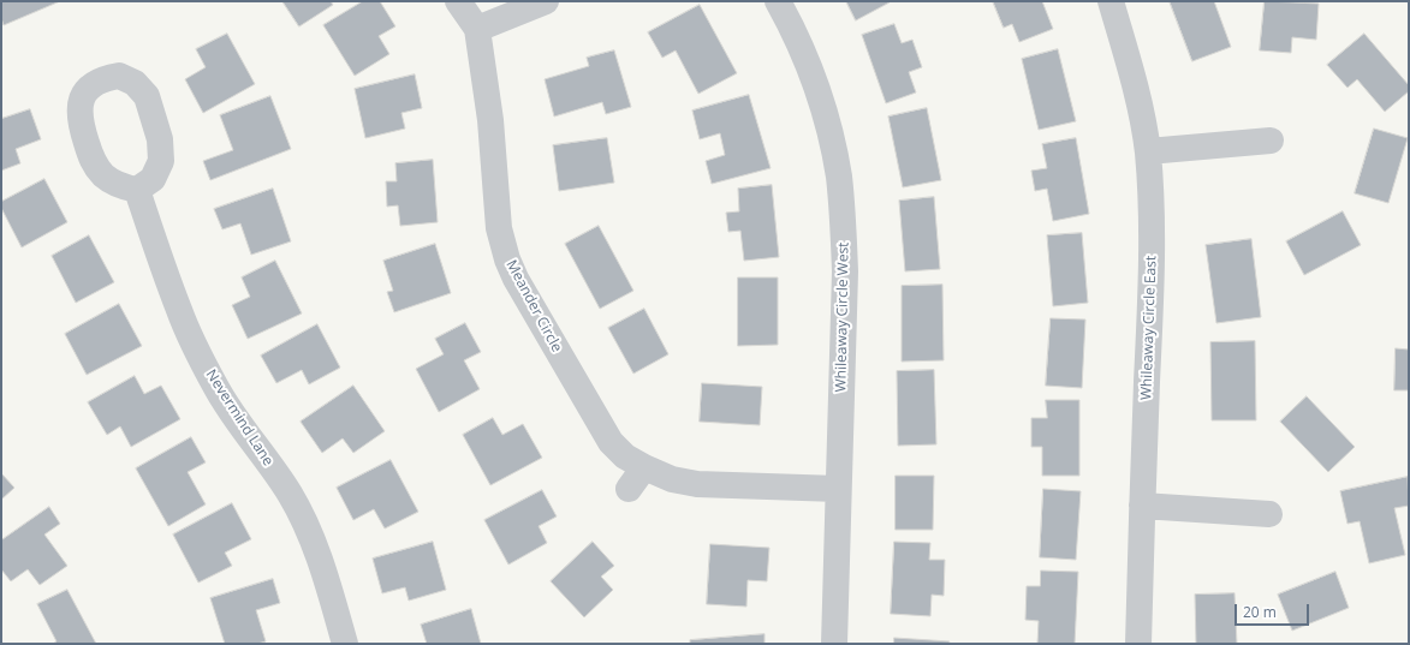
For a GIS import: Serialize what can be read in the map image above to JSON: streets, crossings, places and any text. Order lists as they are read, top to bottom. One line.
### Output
{"streets":{"street":["Meander Circle","Whileaway Circle West","Whileaway Circle East","Nevermind Lane"]},"crossings":[["Meander Circle","Whileaway Circle West"]],"scale_bar":"20 m"}
